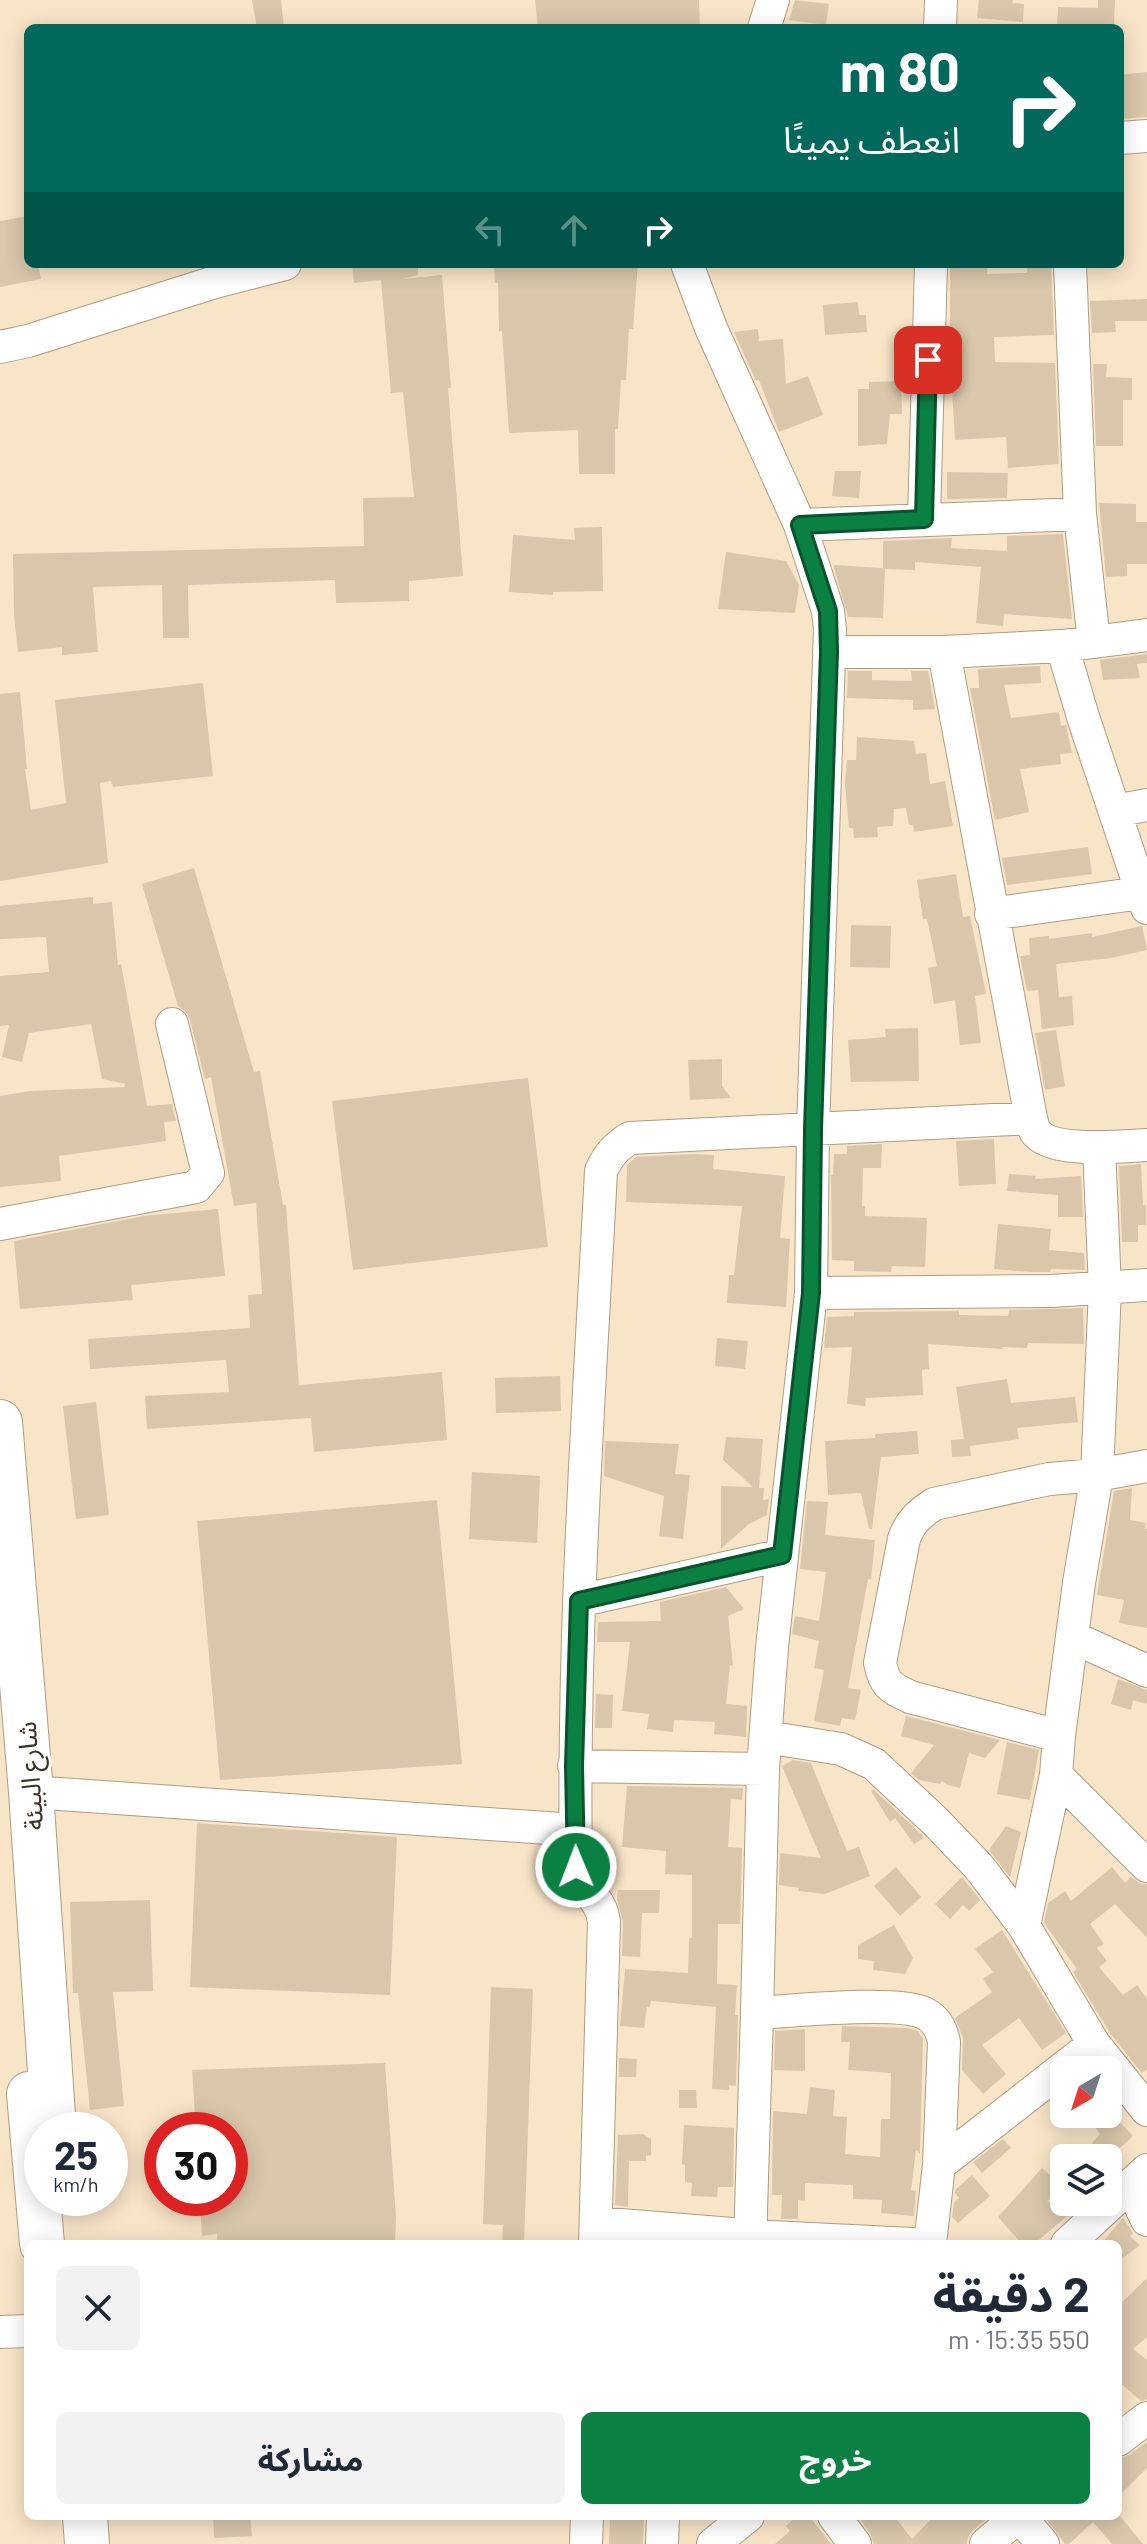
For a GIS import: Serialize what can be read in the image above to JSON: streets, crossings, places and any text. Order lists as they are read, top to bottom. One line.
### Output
{"streets":{"highway":["شارع البيئة"]},"north":"bottom left","page":{"turn":["80 m","انعطف يمينًا"],"speed":"25 km/h","limit":"30","heading":["2 دقيقة","550 m · 15:35"],"buttons":["خروج","مشاركة"]}}
